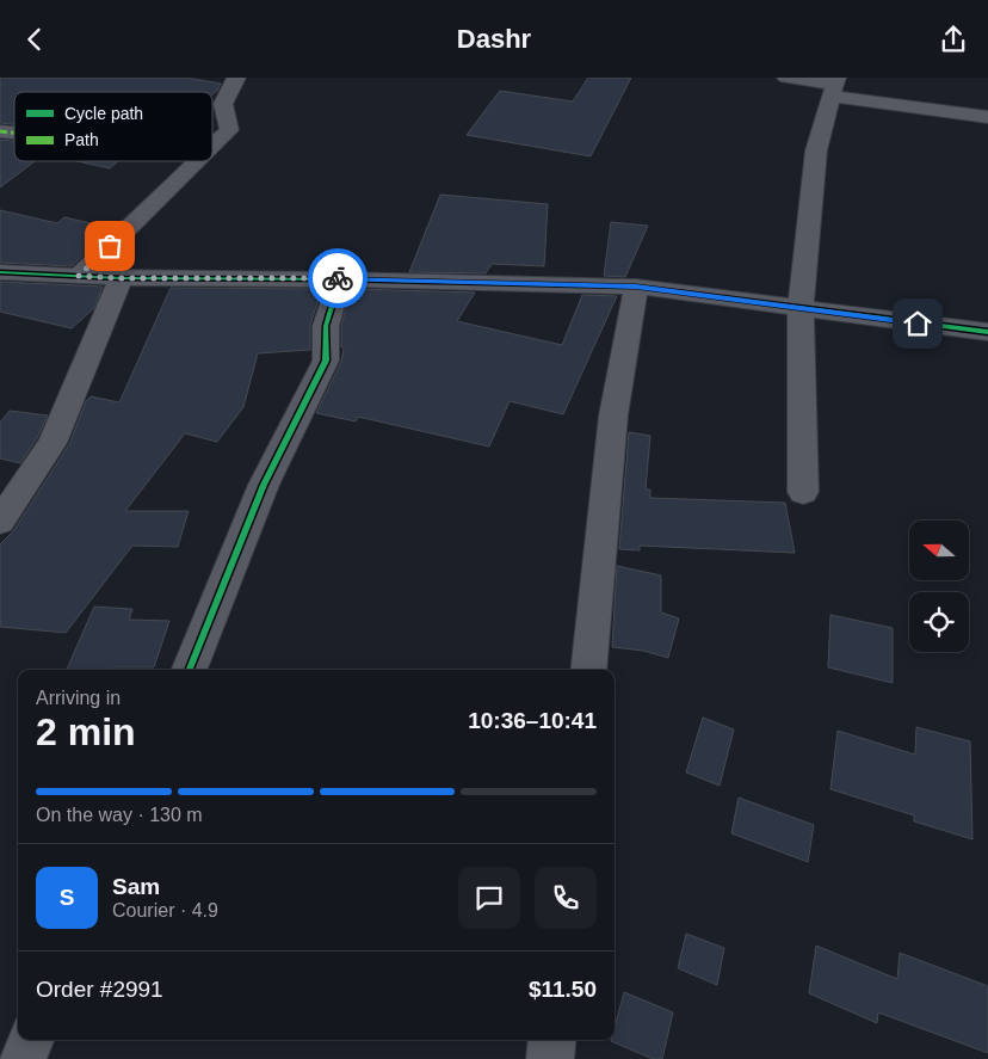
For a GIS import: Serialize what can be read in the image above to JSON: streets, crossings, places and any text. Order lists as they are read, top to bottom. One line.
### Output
{"legend":["Cycle path","Path"],"north":"left","page":{"header":"Dashr","heading":["2 min","Arriving in","10:36–10:41"],"panel":["Sam","Courier · 4.9","Order #2991","$11.50"],"bar":"On the way · 130 m","round":"S"}}
